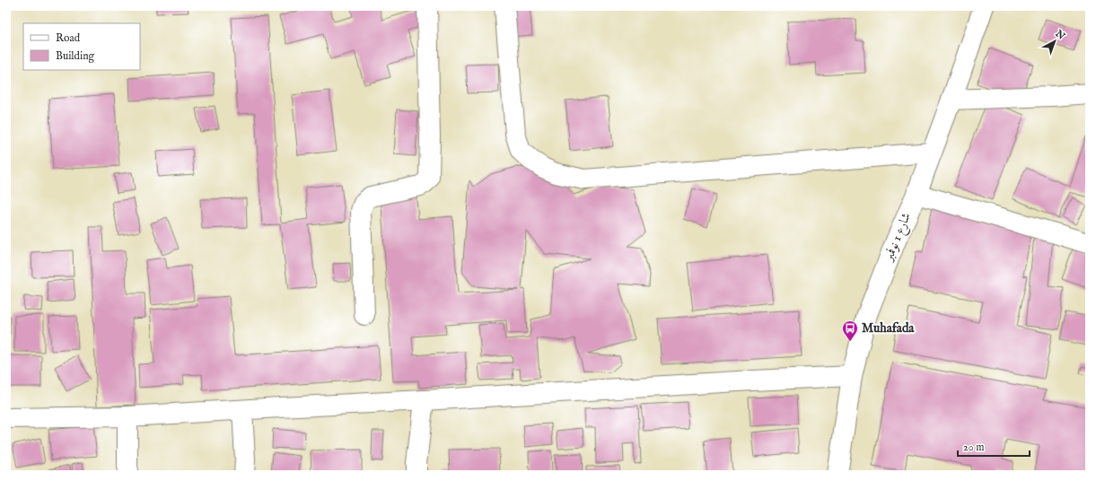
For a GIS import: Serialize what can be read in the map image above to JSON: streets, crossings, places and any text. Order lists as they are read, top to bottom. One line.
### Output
{"streets":{"street":["شارع 1 نوفمبر"]},"places":{"bus stop":["Muhafada"]},"legend":["Road","Building"],"scale_bar":"20 m","north":"top right"}
